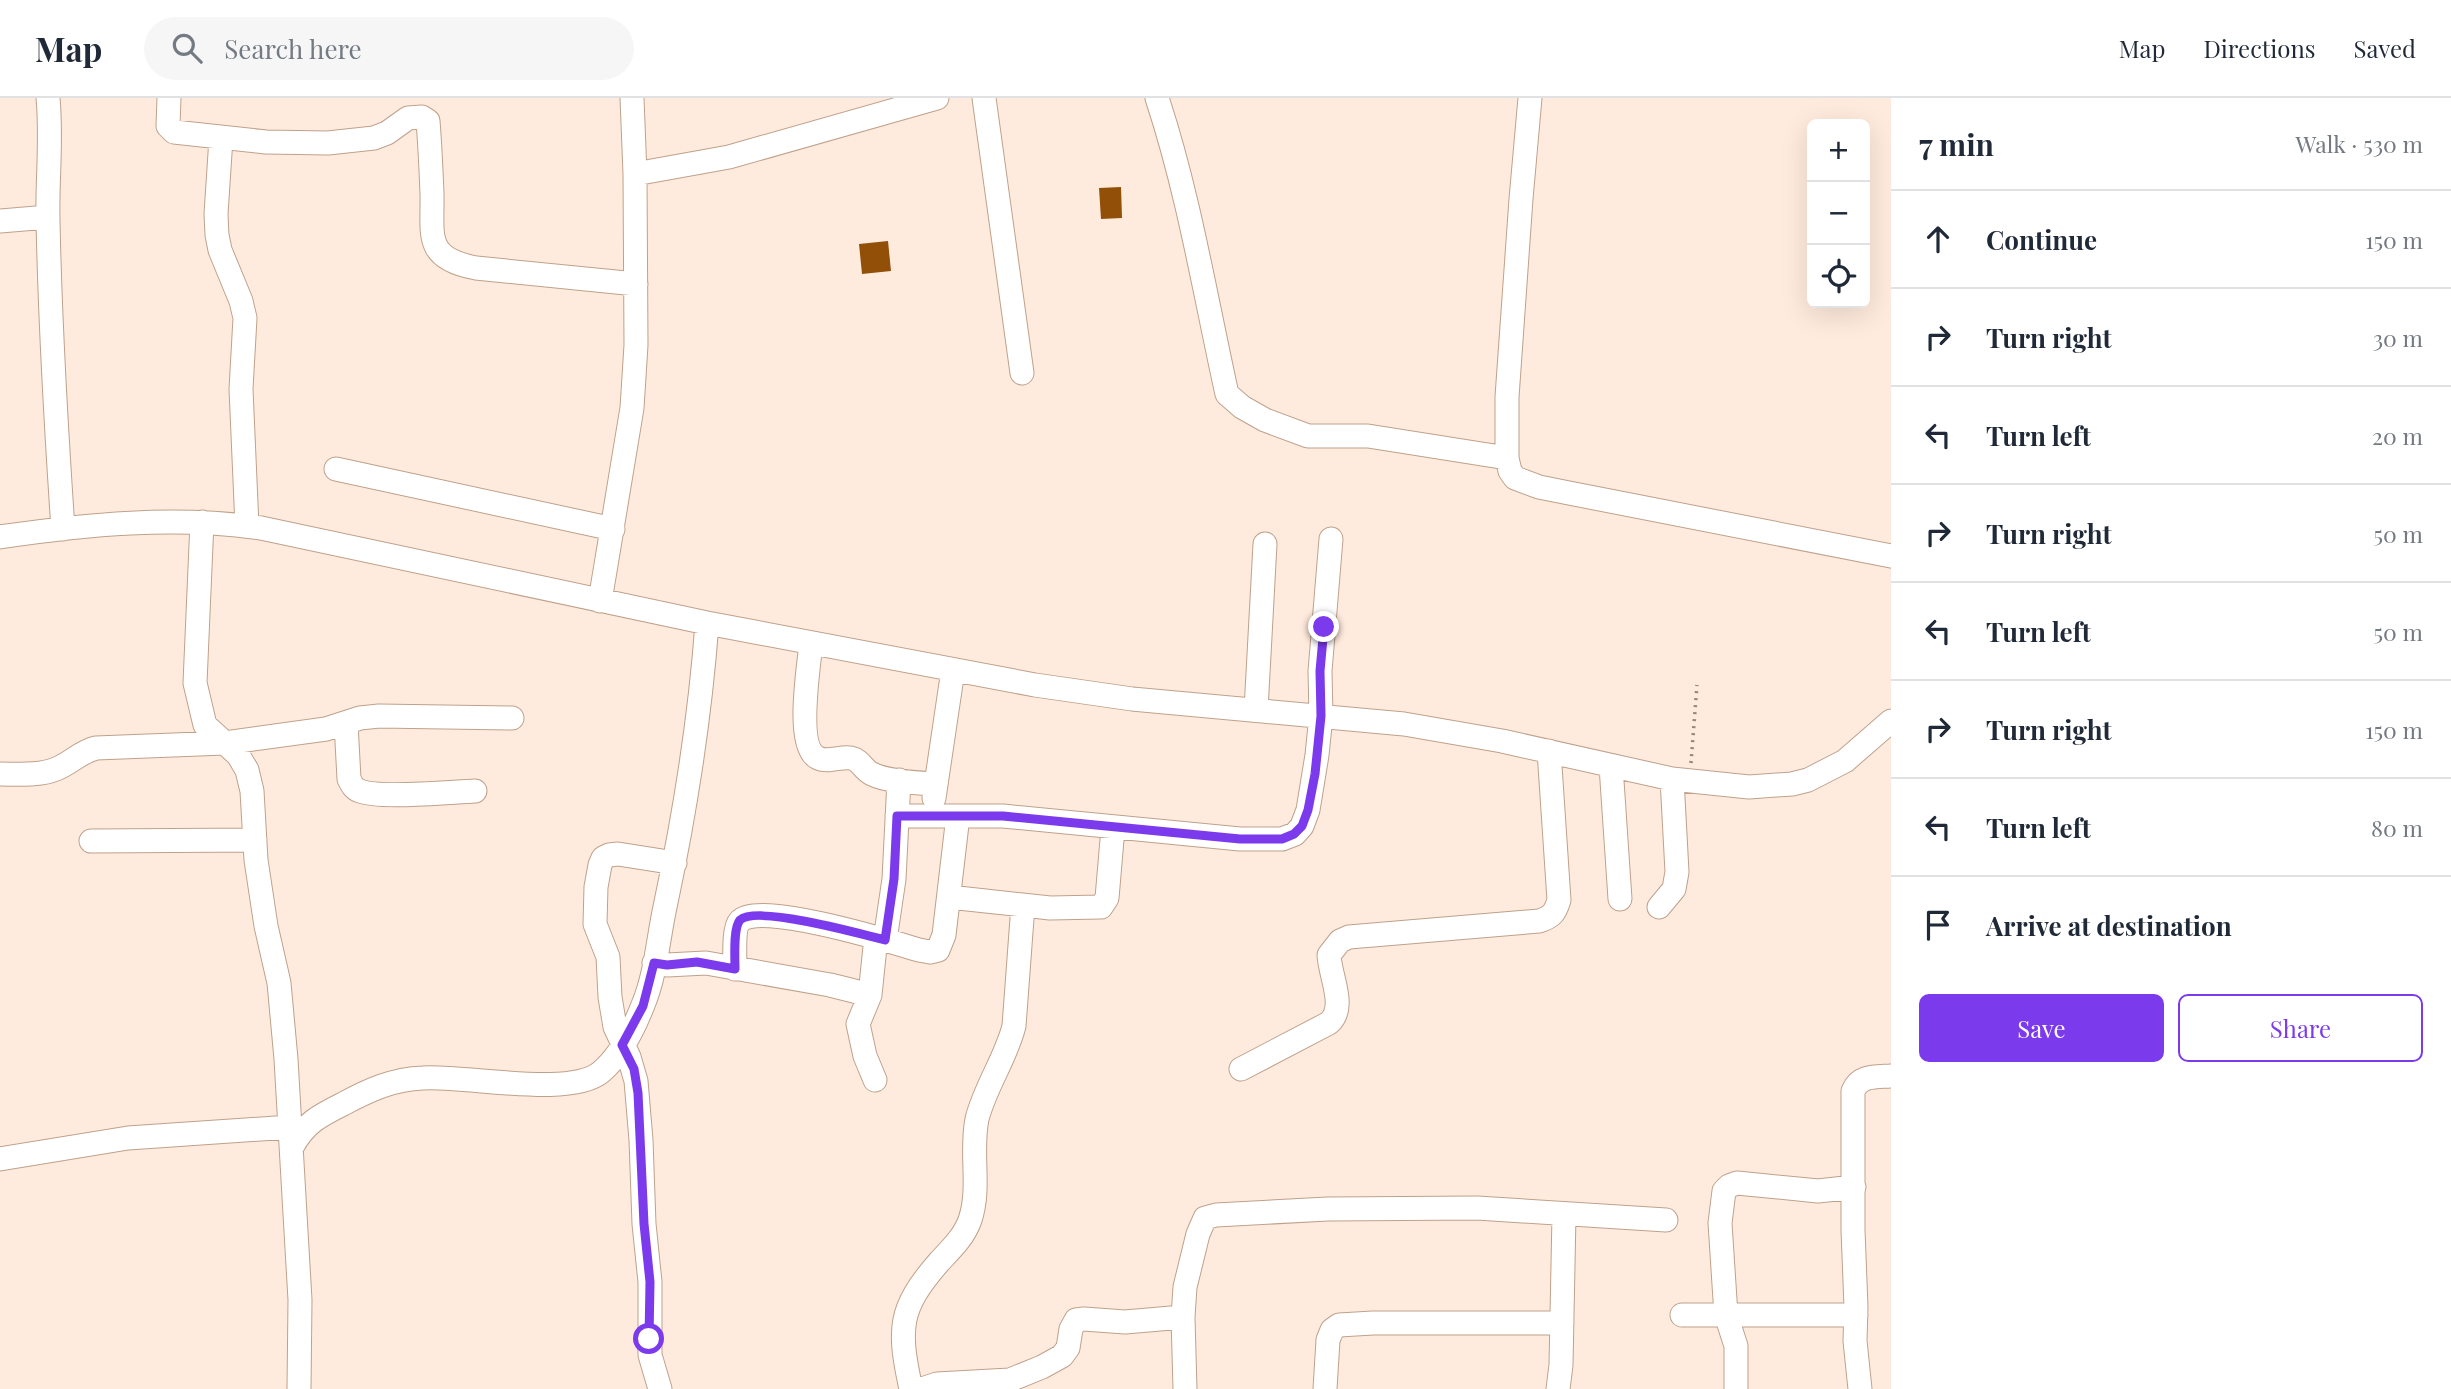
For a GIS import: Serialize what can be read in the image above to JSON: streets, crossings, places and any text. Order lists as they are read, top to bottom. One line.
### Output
{"page":{"header":"Map","search":"Search here","nav":["Map","Directions","Saved"],"heading":["7 min","Walk · 530 m"],"map_buttons":["+","−"],"list":[["Continue","150 m"],["Turn right","30 m"],["Turn left","20 m"],["Turn right","50 m"],["Turn left","50 m"],["Turn right","150 m"],["Turn left","80 m"],"Arrive at destination"],"buttons":["Save","Share"]}}
